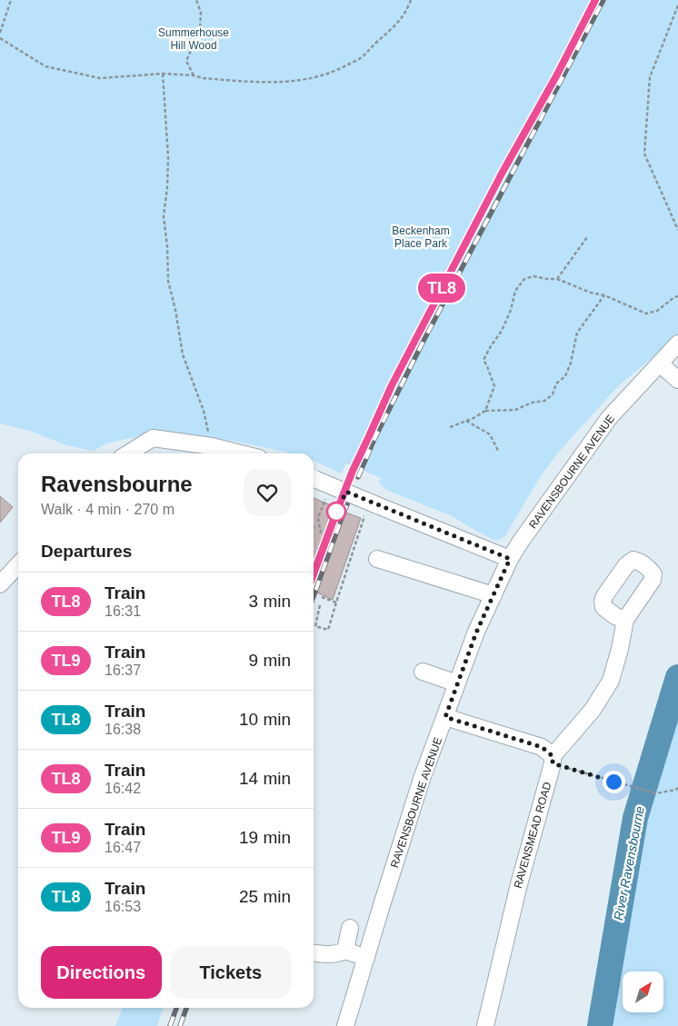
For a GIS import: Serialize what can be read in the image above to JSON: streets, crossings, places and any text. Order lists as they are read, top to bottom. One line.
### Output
{"streets":{"street":["RAVENSBOURNE AVENUE","RAVENSMEAD ROAD"]},"water":["River Ravensbourne"],"parks":["Summerhouse Hill Wood","Beckenham Place Park"],"north":"top right","page":{"on_map":"TL8","heading":[["Ravensbourne","Walk · 4 min · 270 m"],"Departures"],"list":[{"mark":"TL8","name":"Train","note":"16:31","value":"3 min"},{"mark":"TL9","name":"Train","note":"16:37","value":"9 min"},{"mark":"TL8","name":"Train","note":"16:38","value":"10 min"},{"mark":"TL8","name":"Train","note":"16:42","value":"14 min"},{"mark":"TL9","name":"Train","note":"16:47","value":"19 min"},{"mark":"TL8","name":"Train","note":"16:53","value":"25 min"}],"buttons":["Directions","Tickets"]}}
